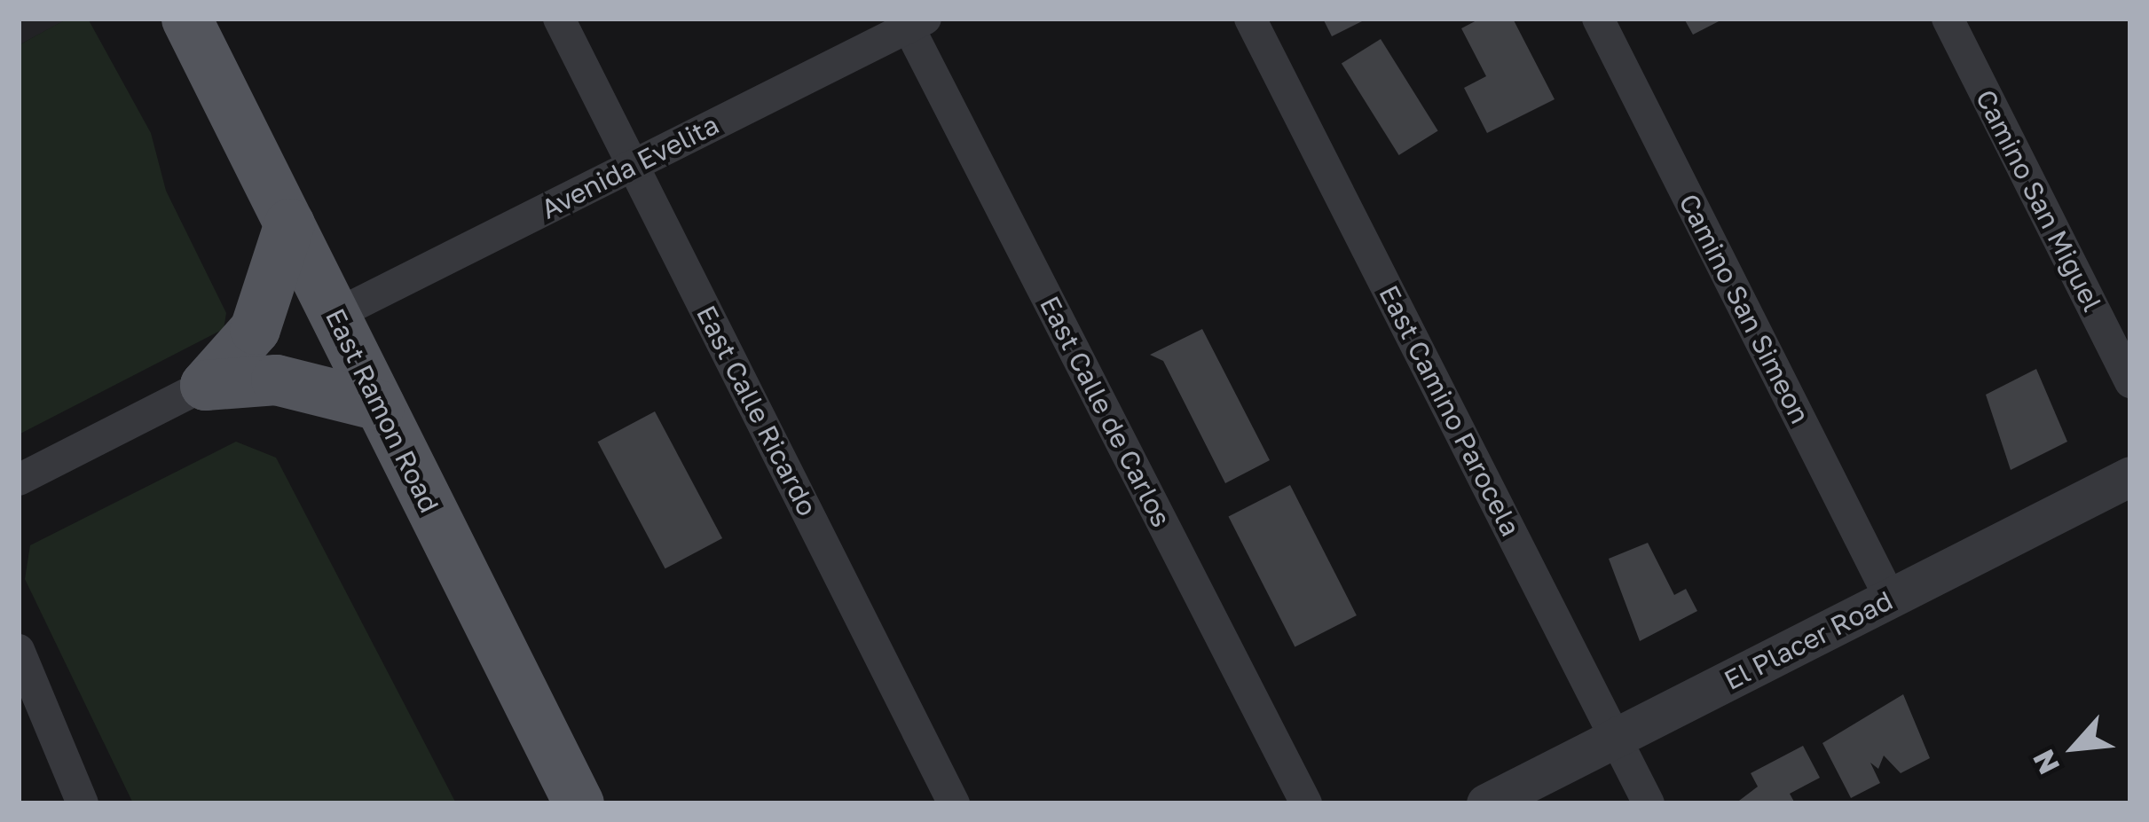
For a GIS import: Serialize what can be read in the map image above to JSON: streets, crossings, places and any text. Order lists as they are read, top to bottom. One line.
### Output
{"streets":{"main road":["East Ramon Road"],"street":["Avenida Evelita","Camino San Miguel","Camino San Simeon","East Calle Ricardo","East Camino Parocela","East Calle de Carlos","El Placer Road"]},"crossings":[["Avenida Evelita","East Ramon Road"],["Avenida Evelita","East Calle Ricardo"],["Avenida Evelita","East Calle de Carlos"],["Camino San Simeon","El Placer Road"],["East Camino Parocela","El Placer Road"]],"north":"bottom left"}
